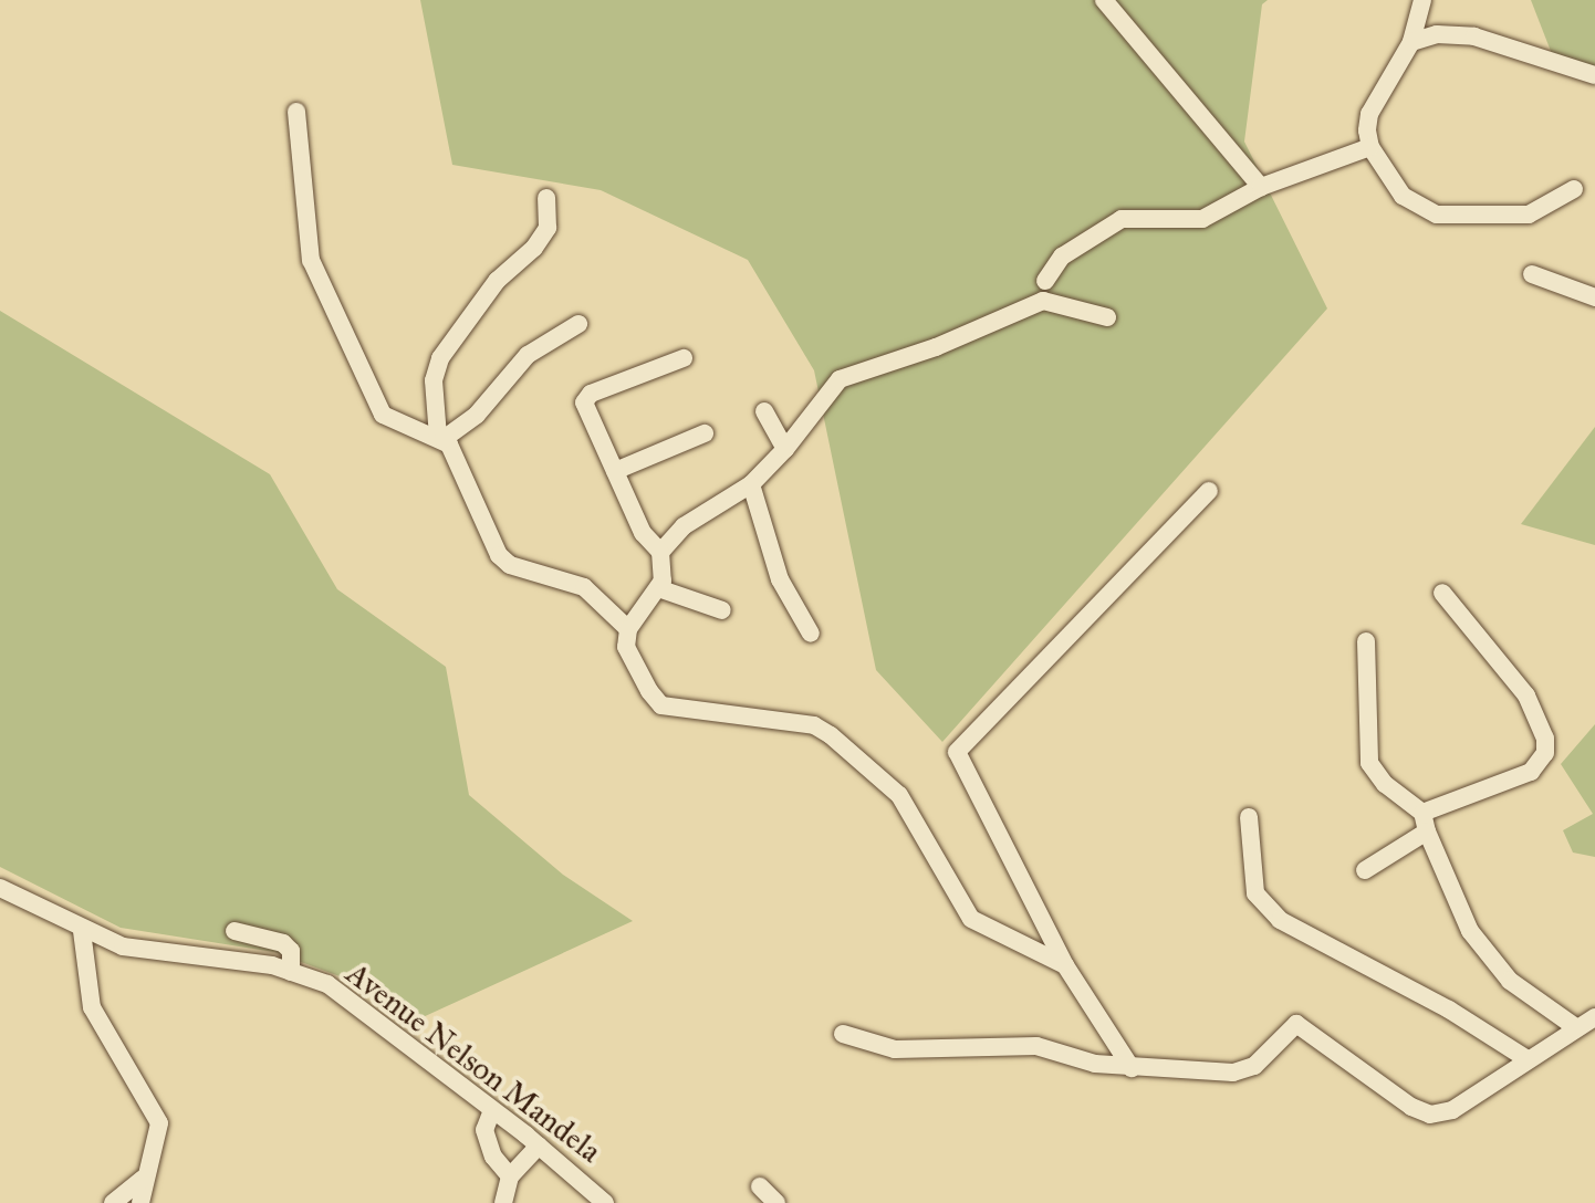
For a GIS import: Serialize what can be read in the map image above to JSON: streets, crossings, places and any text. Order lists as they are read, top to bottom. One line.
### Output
{"streets":{"street":["Avenue Nelson Mandela"]}}
